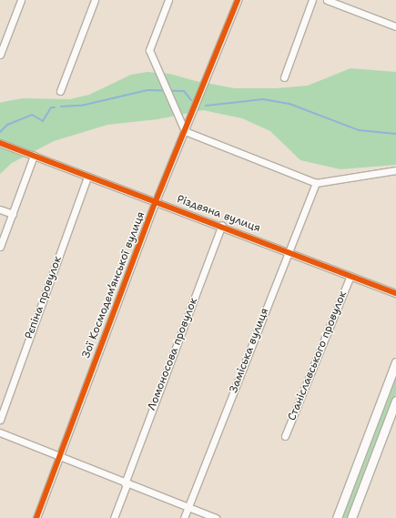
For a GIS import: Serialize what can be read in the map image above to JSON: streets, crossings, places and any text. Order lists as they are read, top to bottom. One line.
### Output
{"streets":{"street":["Різдвяна вулиця","Зої Космодем’янської вулиця","Рєпіна провулок","Заміська вулиця","Ломоносова провулок","Станіславського провулок"]},"crossings":[["Різдвяна вулиця","Зої Космодем’янської вулиця"],["Різдвяна вулиця","Рєпіна провулок"],["Різдвяна вулиця","Заміська вулиця"],["Різдвяна вулиця","Ломоносова провулок"],["Різдвяна вулиця","Станіславського провулок"]]}
